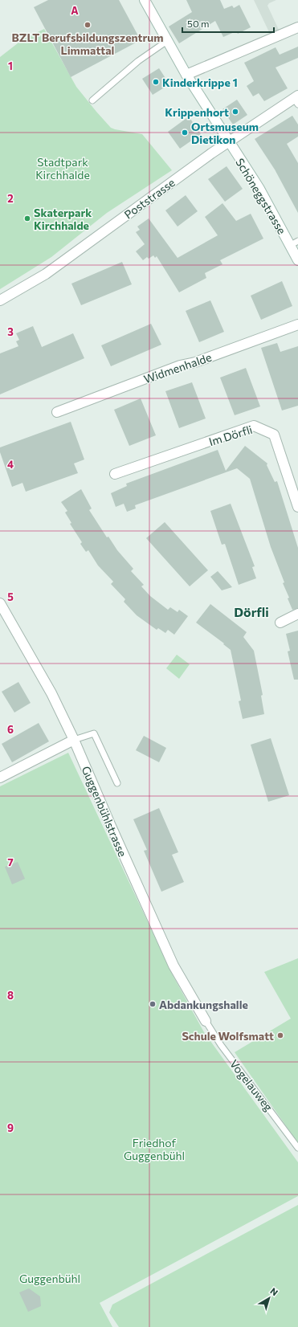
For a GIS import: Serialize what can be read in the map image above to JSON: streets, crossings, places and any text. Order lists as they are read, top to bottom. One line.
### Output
{"streets":{"street":["Schöneggstrasse","Poststrasse","Widmenhalde","Im Dörfli","Guggenbühlstrasse"],"lane":["Vogelauweg"]},"crossings":[["Schöneggstrasse","Poststrasse"],["Guggenbühlstrasse","Vogelauweg"]],"districts":["Dörfli"],"parks":["Stadtpark Kirchhalde","Friedhof Guggenbühl","Guggenbühl"],"places":["BZLT Berufsbildungszentrum Limmattal","Kinderkrippe 1","Krippenhort","Ortsmuseum Dietikon","Skaterpark Kirchhalde","Abdankungshalle","Schule Wolfsmatt"],"scale_bar":"50 m","north":"top right","grid":{"columns":["A"],"rows":["1","2","3","4","5","6","7","8","9"]}}
